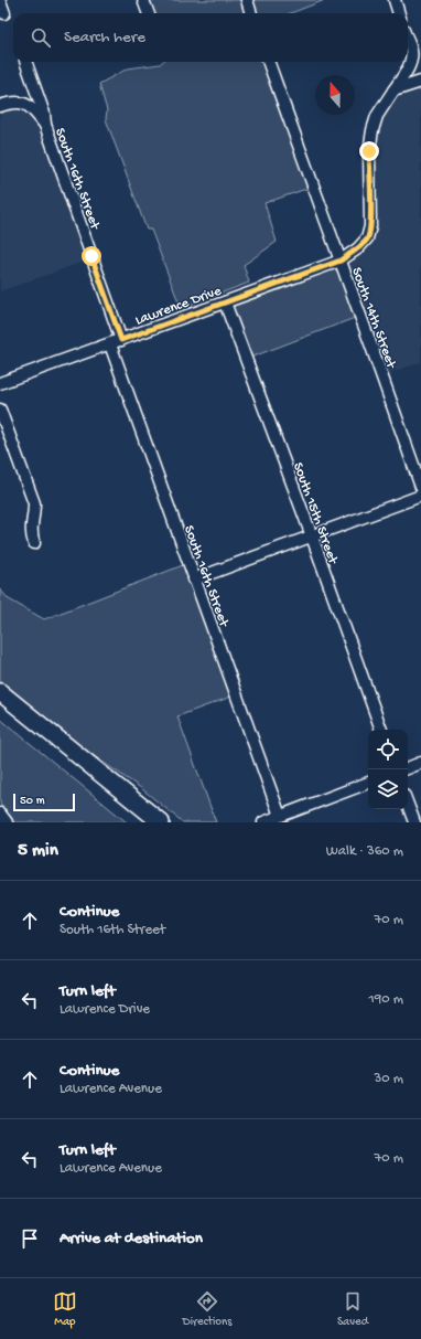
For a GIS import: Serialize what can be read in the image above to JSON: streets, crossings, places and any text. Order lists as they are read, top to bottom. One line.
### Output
{"streets":{"street":["South 16th Street","Lawrence Drive","South 14th Street","South 15th Street"]},"crossings":[["South 16th Street","Lawrence Drive"],["Lawrence Drive","South 14th Street"],["Lawrence Drive","South 15th Street"]],"scale_bar":"50 m","north":"top","page":{"search":"Search here","scale":"50 m","heading":["5 min","Walk · 360 m"],"list":[["Continue","South 16th Street","70 m"],["Turn left","Lawrence Drive","190 m"],["Continue","Lawrence Avenue","30 m"],["Turn left","Lawrence Avenue","70 m"],"Arrive at destination"],"nav":["Map","Directions","Saved"]}}
